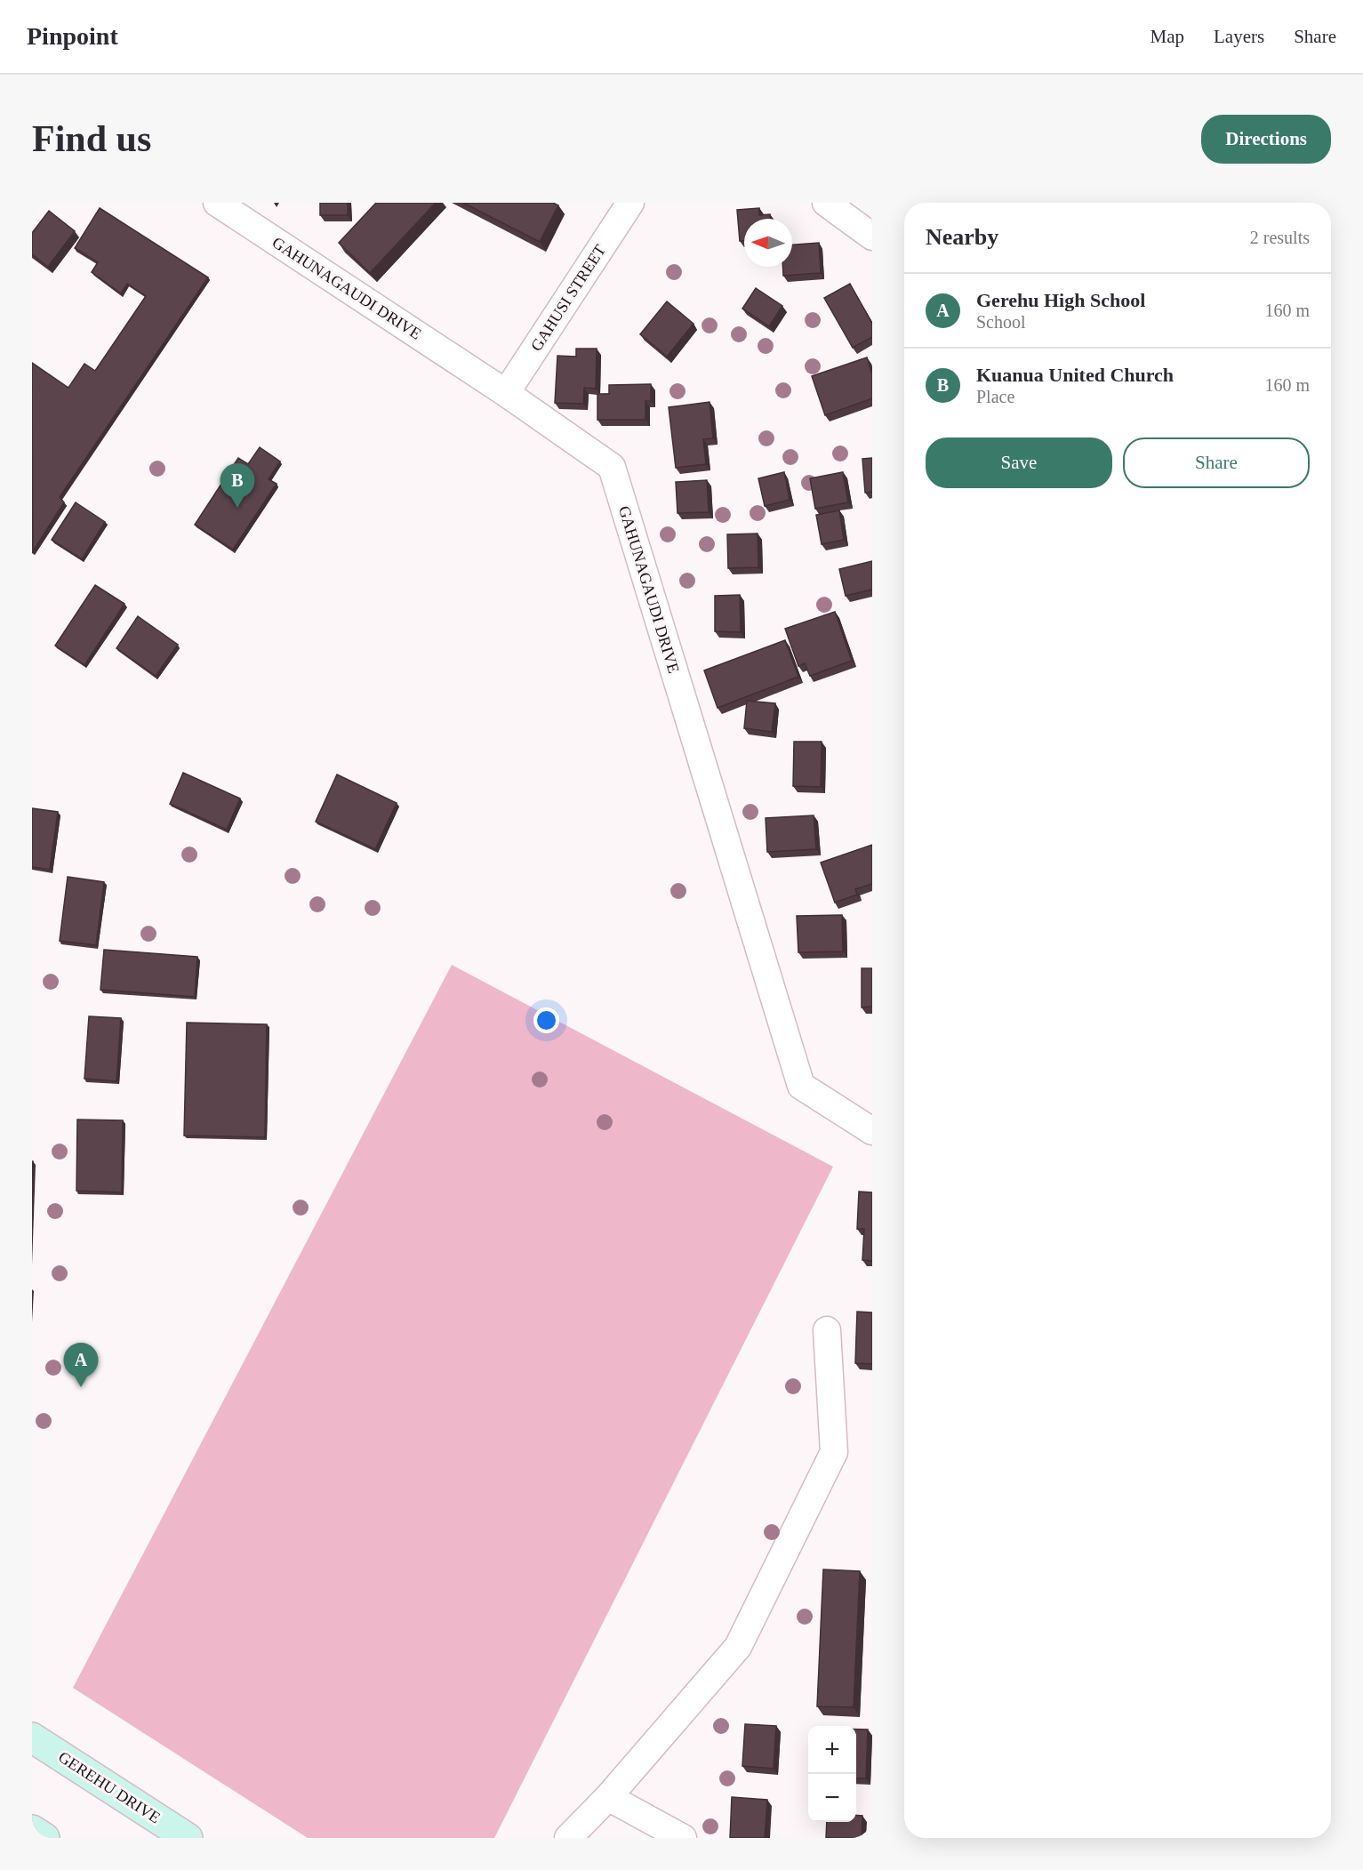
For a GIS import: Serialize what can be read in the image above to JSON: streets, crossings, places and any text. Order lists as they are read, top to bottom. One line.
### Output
{"streets":{"street":["GAHUNAGAUDI DRIVE","GAHUSI STREET","GEREHU DRIVE"]},"crossings":[["GAHUNAGAUDI DRIVE","GAHUSI STREET"]],"north":"left","page":{"header":"Pinpoint","nav":["Map","Layers","Share"],"buttons":["Directions",["Save","Share"]],"title":"Find us","heading":["Nearby","2 results"],"list":[{"mark":"A","name":"Gerehu High School","note":"School","value":"160 m"},{"mark":"B","name":"Kuanua United Church","note":"Place","value":"160 m"}],"pins":["B","A"],"map_buttons":["+","−"]}}
